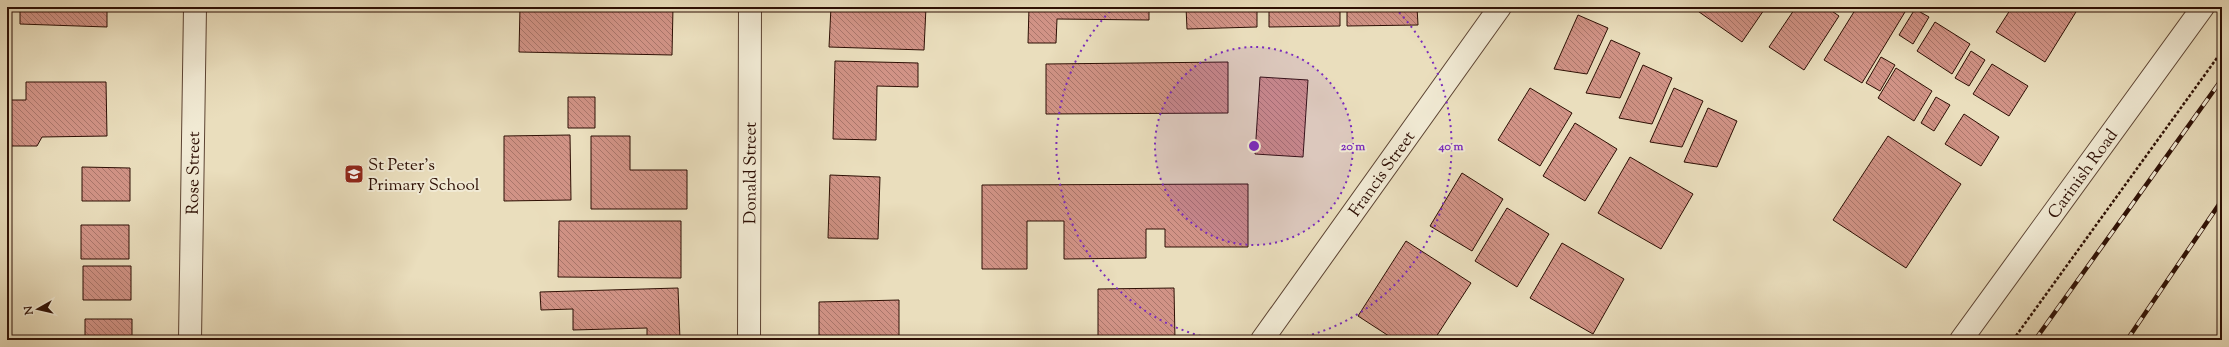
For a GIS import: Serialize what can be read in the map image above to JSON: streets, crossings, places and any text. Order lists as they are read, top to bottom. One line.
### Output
{"streets":{"street":["Rose Street","Donald Street","Francis Street","Carinish Road"]},"places":{"school or university":["St Peter's Primary School"]},"north":"left","rings":["20 m","40 m"]}
